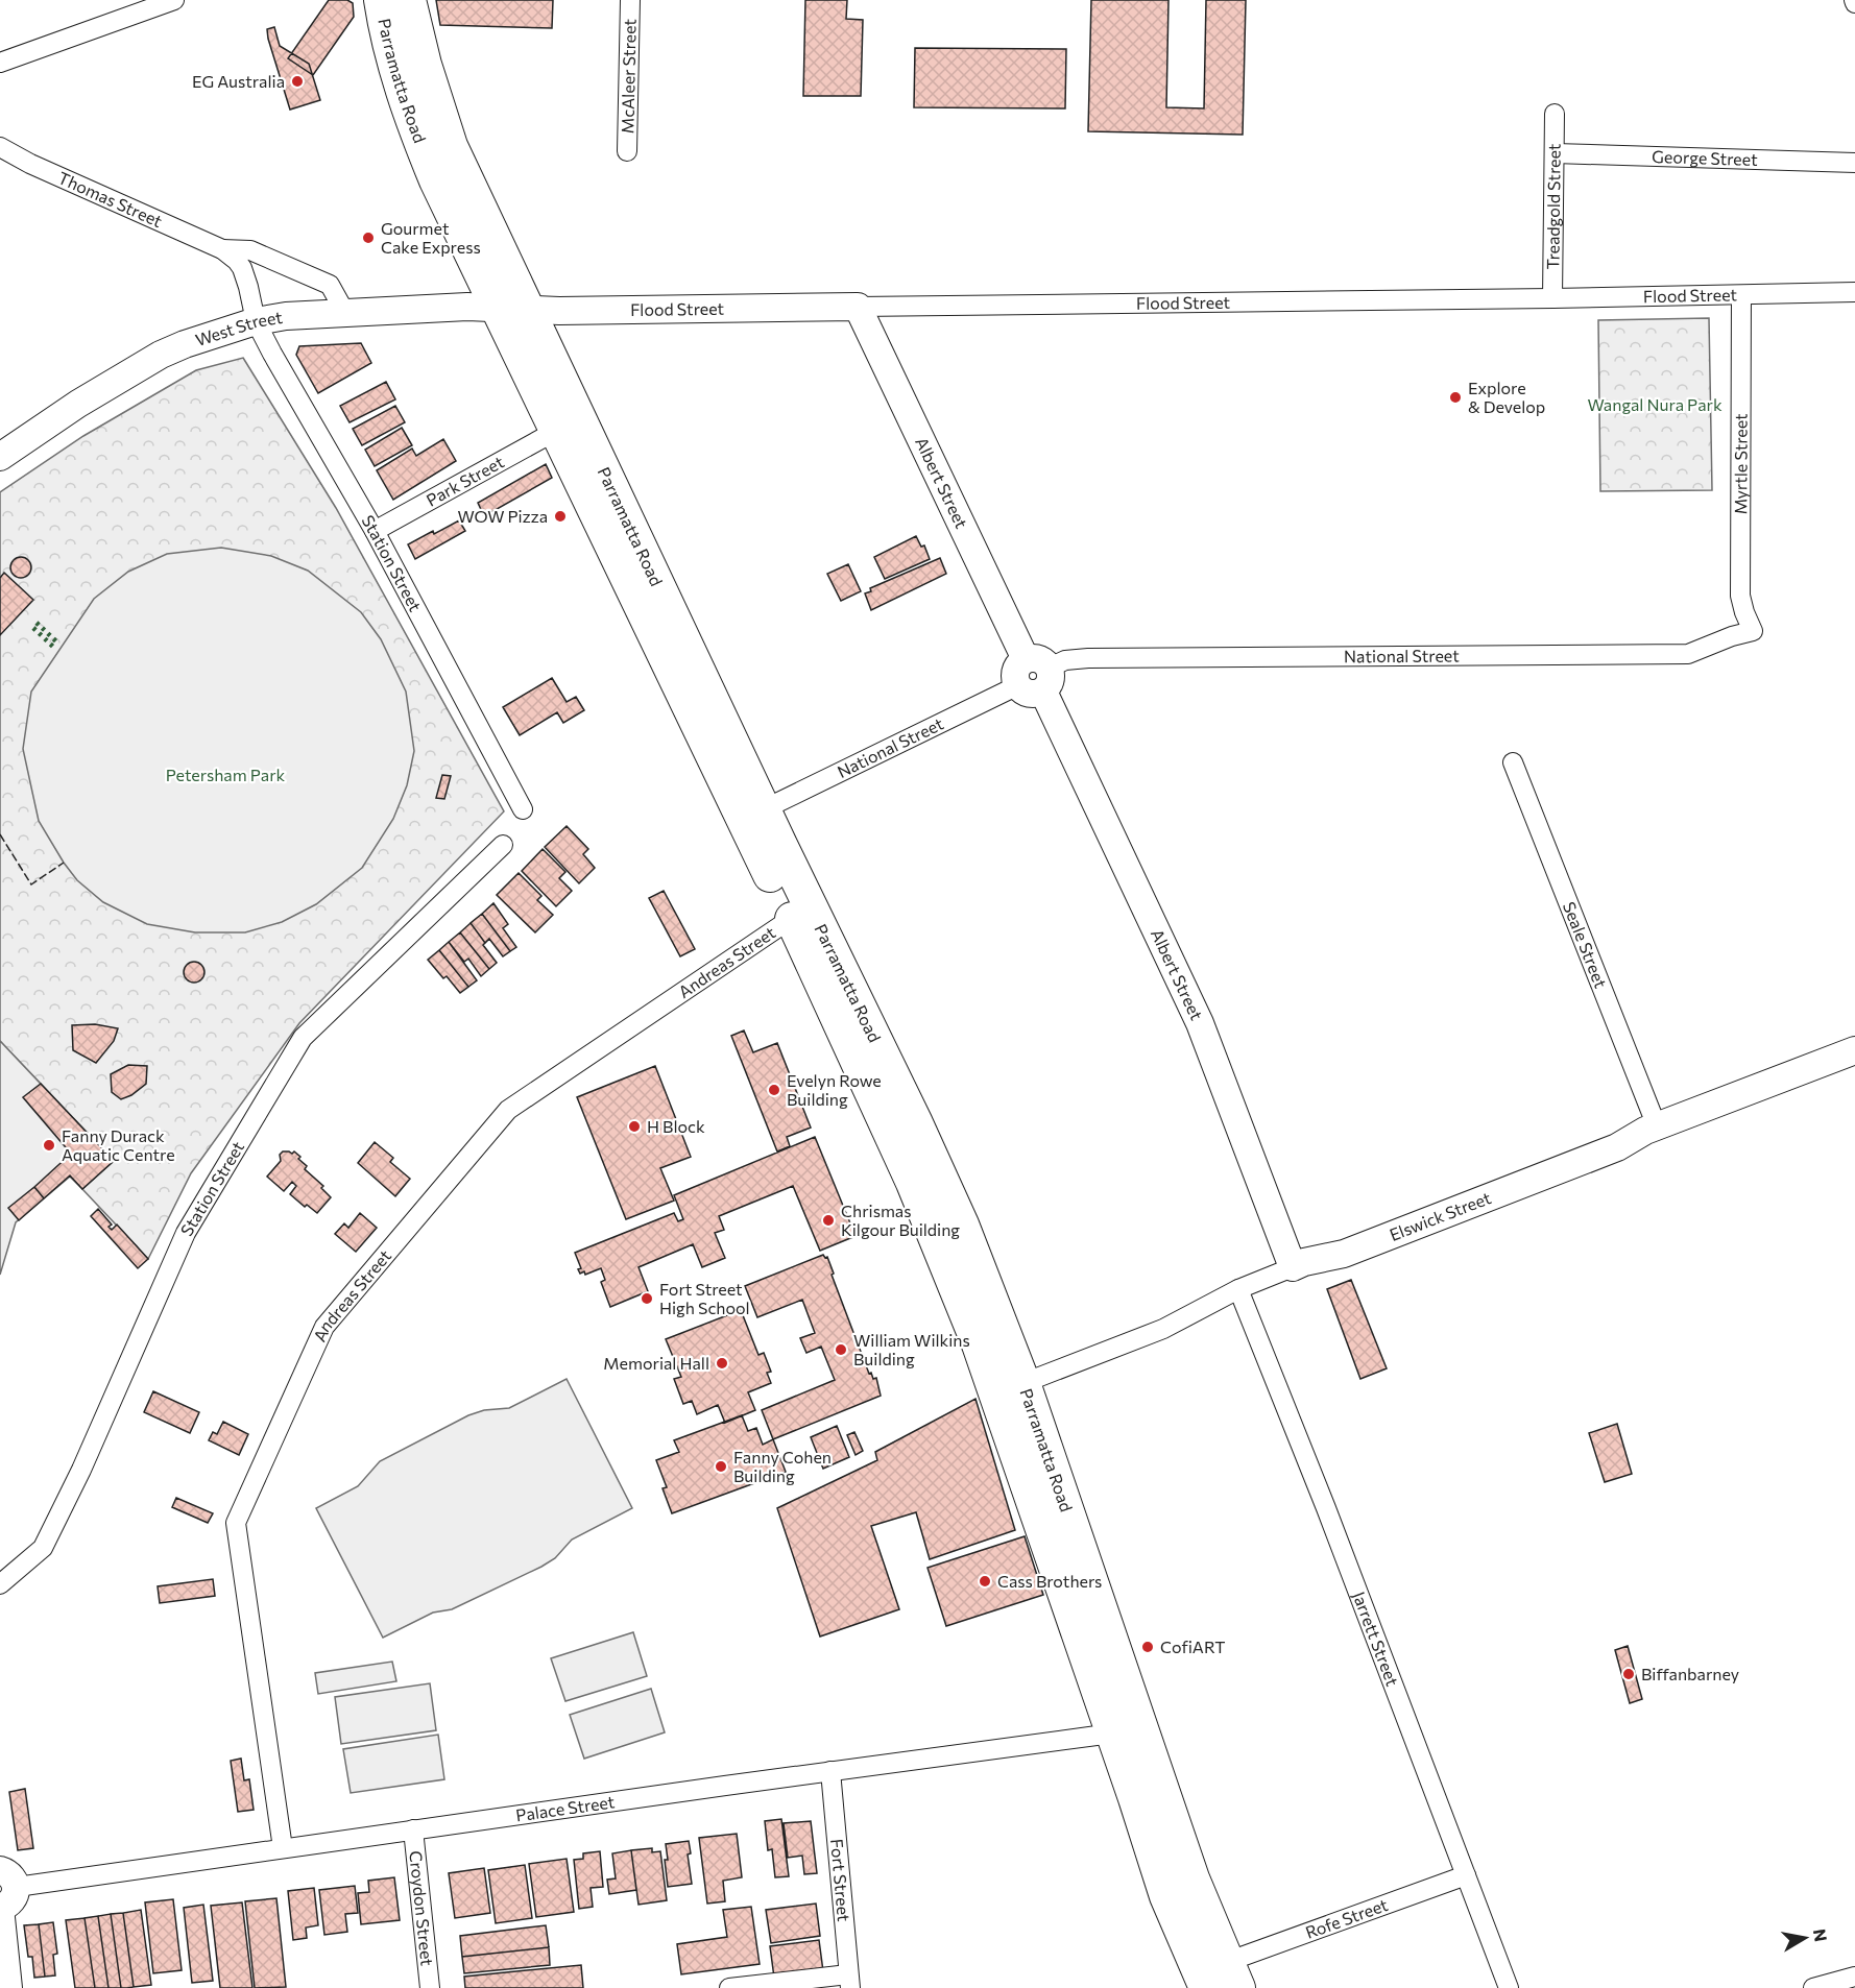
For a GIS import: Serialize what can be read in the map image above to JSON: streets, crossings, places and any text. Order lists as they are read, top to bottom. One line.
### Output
{"streets":{"highway":["Parramatta Road"],"street":["McAleer Street","George Street","Thomas Street","Treadgold Street","Flood Street","West Street","Myrtle Street","Park Street","Albert Street","Station Street","National Street","Seale Street","Andreas Street","Elswick Street","Jarrett Street","Palace Street","Fort Street","Croydon Street","Rofe Street"]},"crossings":[["Parramatta Road","Flood Street"],["Parramatta Road","West Street"],["Parramatta Road","Park Street"],["Parramatta Road","National Street"],["Parramatta Road","Andreas Street"],["Parramatta Road","Elswick Street"],["Parramatta Road","Palace Street"],["Parramatta Road","Rofe Street"],["George Street","Treadgold Street"],["Thomas Street","West Street"],["Thomas Street","Station Street"],["Treadgold Street","Flood Street"],["Flood Street","West Street"],["Flood Street","Myrtle Street"],["Flood Street","Albert Street"],["West Street","Station Street"],["Myrtle Street","National Street"],["Park Street","Station Street"],["Albert Street","National Street"],["Albert Street","Elswick Street"],["Seale Street","Elswick Street"],["Andreas Street","Palace Street"],["Elswick Street","Jarrett Street"],["Jarrett Street","Rofe Street"],["Palace Street","Fort Street"],["Palace Street","Croydon Street"]],"parks":["Wangal Nura Park","Petersham Park"],"places":["EG Australia","Gourmet Cake Express","Explore & Develop","WOW Pizza","Evelyn Rowe Building","H Block","Fanny Durack Aquatic Centre","Chrismas Kilgour Building","Fort Street High School","William Wilkins Building","Memorial Hall","Fanny Cohen Building","Cass Brothers","CofiART","Biffanbarney"],"north":"right"}
